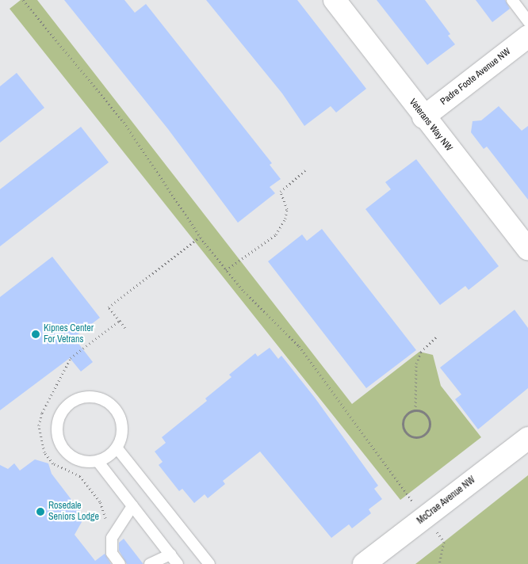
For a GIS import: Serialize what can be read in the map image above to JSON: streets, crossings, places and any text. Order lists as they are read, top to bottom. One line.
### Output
{"streets":{"street":["Padre Foote Avenue NW","Veterans Way NW","McCrae Avenue NW"]},"crossings":[["Padre Foote Avenue NW","Veterans Way NW"]],"places":["Kipnes Center For Vetrans","Rosedale Seniors Lodge"]}
